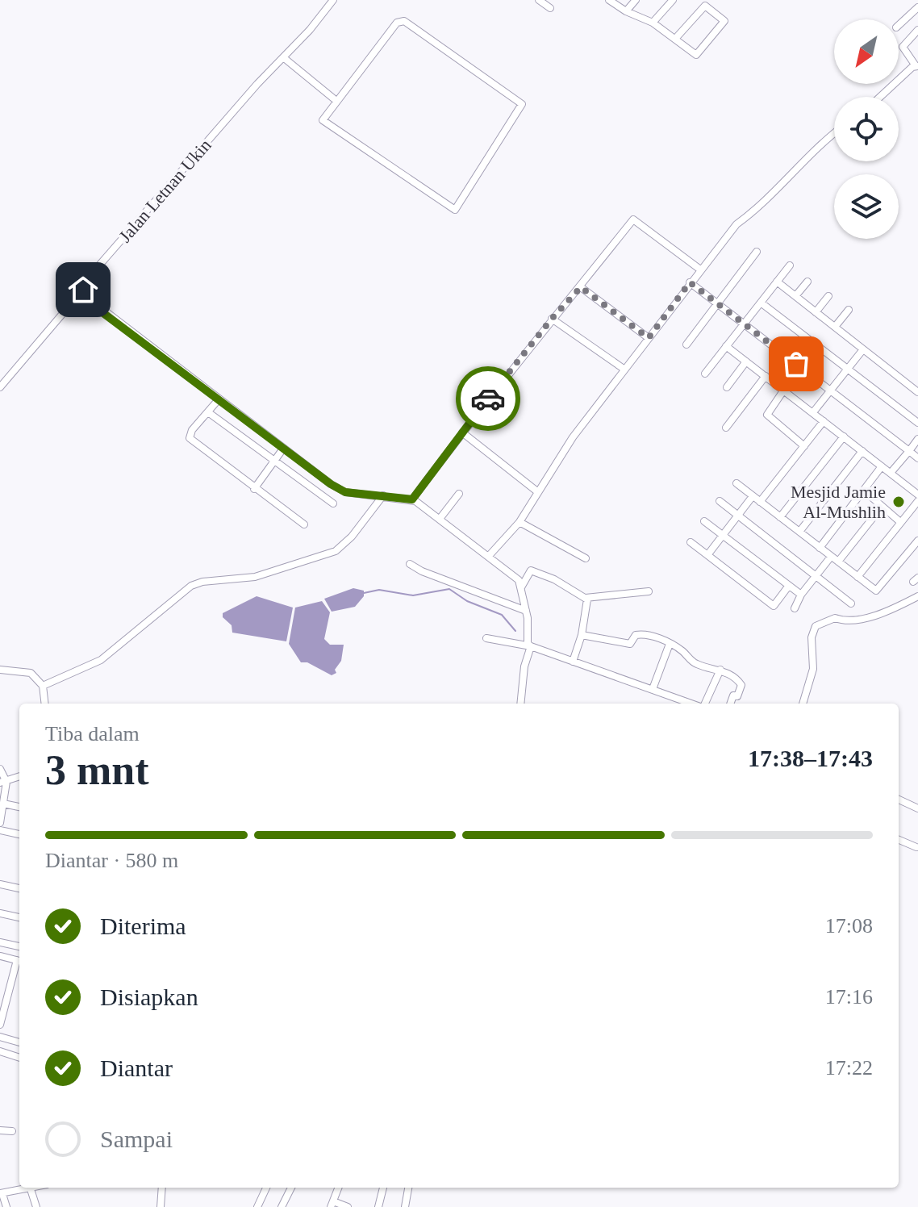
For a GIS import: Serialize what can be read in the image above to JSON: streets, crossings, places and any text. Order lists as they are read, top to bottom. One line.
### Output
{"streets":{"street":["Jalan Letnan Ukin"]},"places":["Mesjid Jamie Al-Mushlih"],"north":"bottom left","page":{"heading":["3 mnt","Tiba dalam","17:38–17:43"],"bar":"Diantar · 580 m","list":[["Diterima","17:08"],["Disiapkan","17:16"],["Diantar","17:22"],"Sampai"]}}
